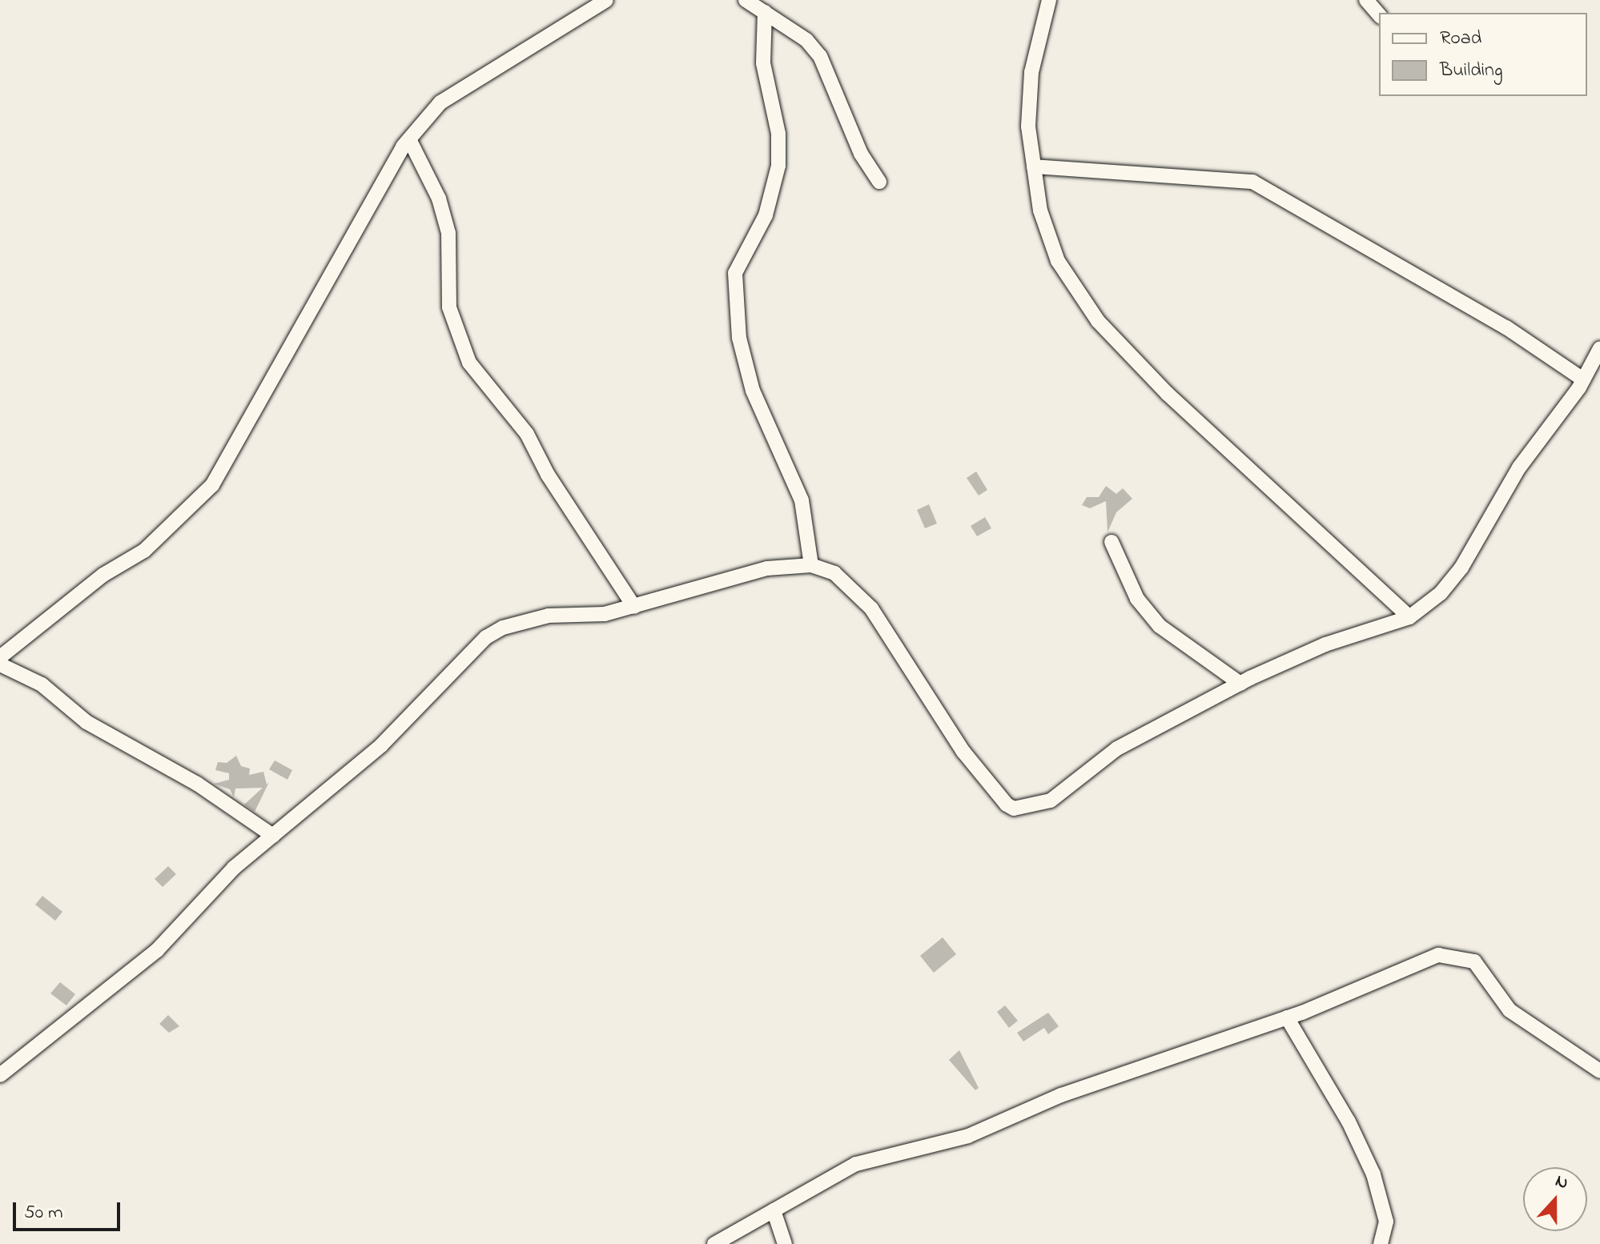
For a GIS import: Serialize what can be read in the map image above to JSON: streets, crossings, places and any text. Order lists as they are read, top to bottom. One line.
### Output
{"legend":["Road","Building"],"scale_bar":"50 m","north":"top"}
